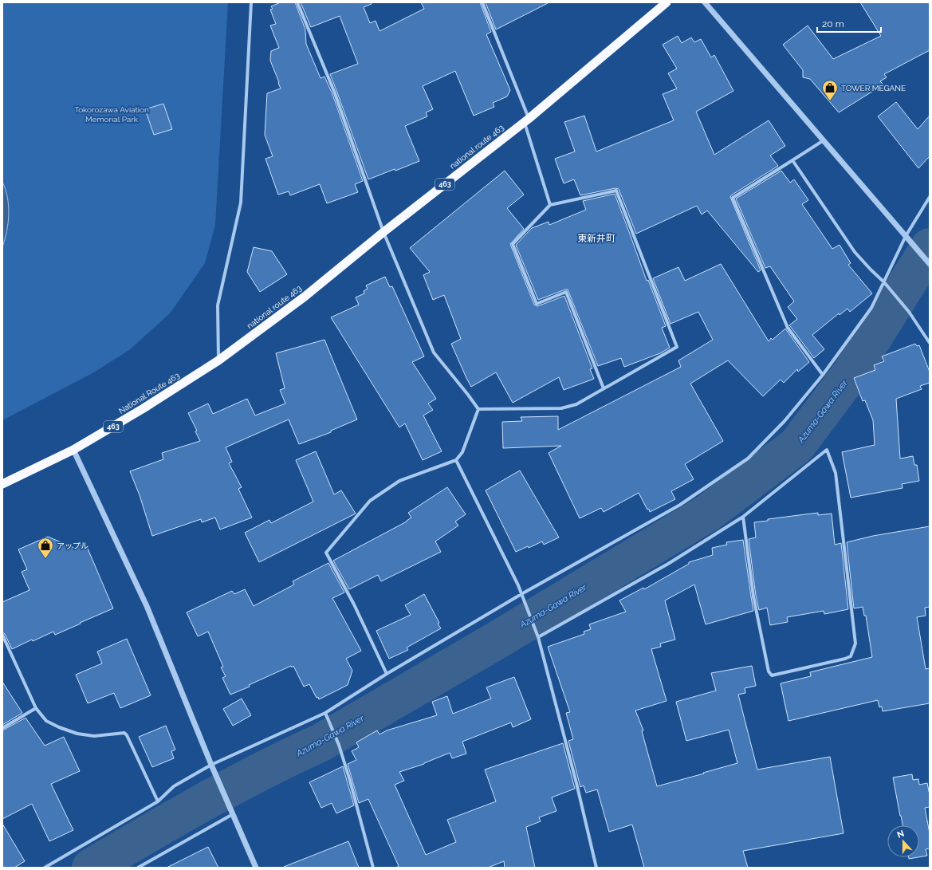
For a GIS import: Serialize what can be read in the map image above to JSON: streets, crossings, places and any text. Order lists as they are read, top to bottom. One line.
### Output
{"streets":{"highway":["national route 463","463","National Route 463"]},"crossings":[["national route 463","National Route 463"]],"districts":["東新井町"],"water":["Azuma-Gawa River"],"parks":["Tokorozawa Aviation Memorial Park"],"places":{"shop":["TOWER MEGANE","アップル"]},"scale_bar":"20 m","north":"top"}
